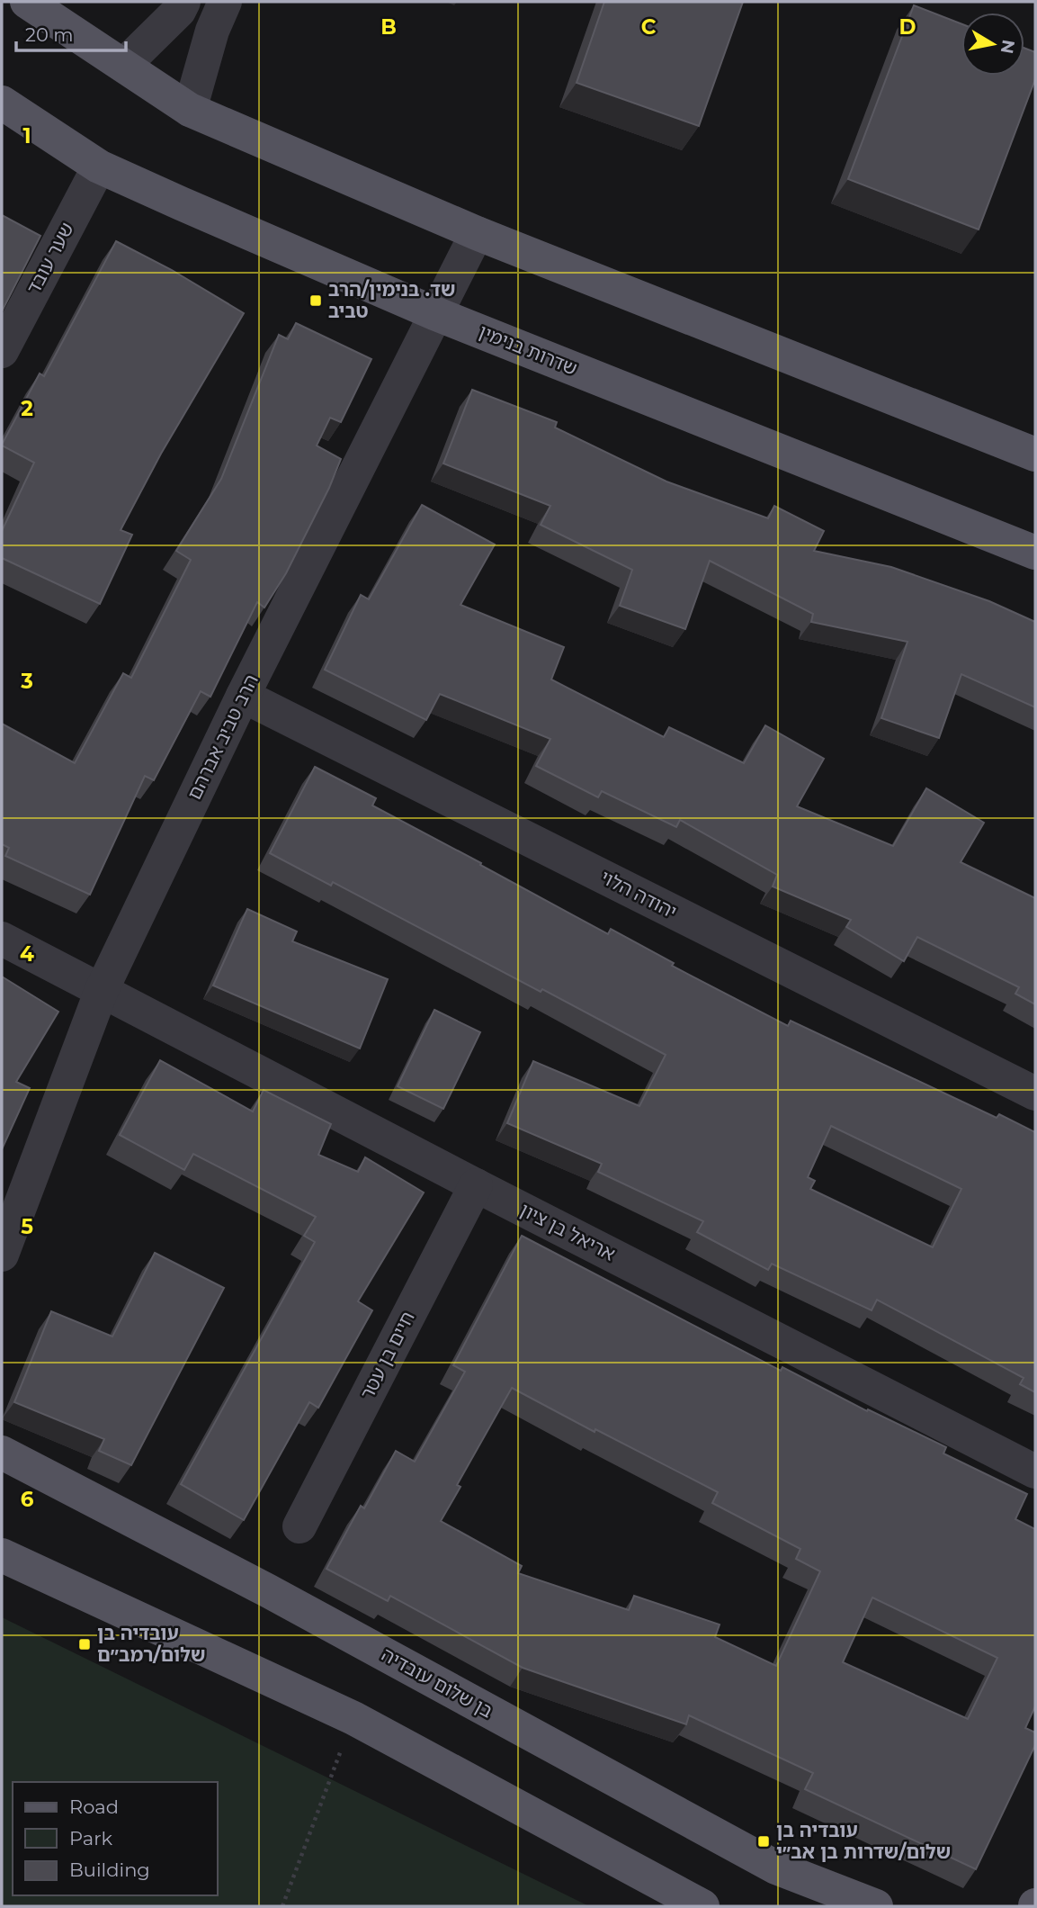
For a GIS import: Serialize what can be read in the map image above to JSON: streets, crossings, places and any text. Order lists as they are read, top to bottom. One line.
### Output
{"streets":{"main road":["שדרות בנימין","בן שלום עובדיה"],"street":["שער עובד","הרב טביב אברהם","יהודה הלוי","אריאל בן ציון","חיים בן עטר"]},"crossings":[["שער עובד","שדרות בנימין"],["שדרות בנימין","הרב טביב אברהם"],["הרב טביב אברהם","יהודה הלוי"],["הרב טביב אברהם","אריאל בן ציון"],["אריאל בן ציון","חיים בן עטר"]],"places":{"transit":["שד. בנימין/הרב טביב","עובדיה בן שלום/רמב״ם","עובדיה בן שלום/שדרות בן אב״י"]},"legend":["Road","Park","Building"],"scale_bar":"20 m","north":"right","grid":{"columns":["B","C","D"],"rows":["1","2","3","4","5","6"]}}
